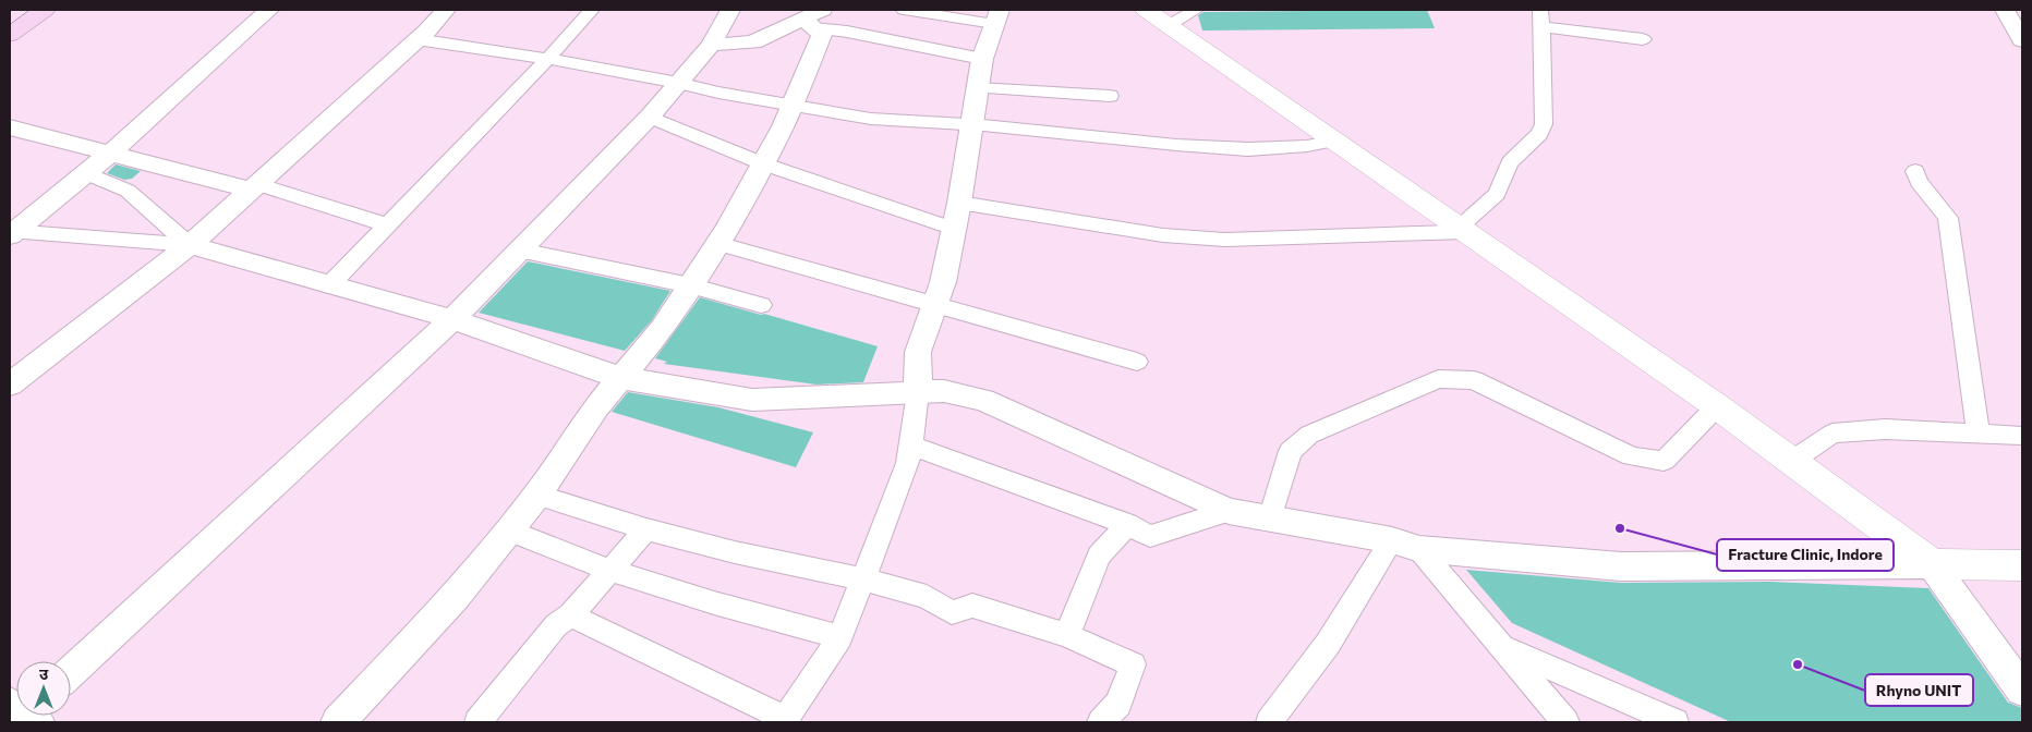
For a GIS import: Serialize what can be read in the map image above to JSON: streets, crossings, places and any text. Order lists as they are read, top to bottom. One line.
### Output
{"places":["Fracture Clinic, Indore","Rhyno UNIT"],"north":"top"}
